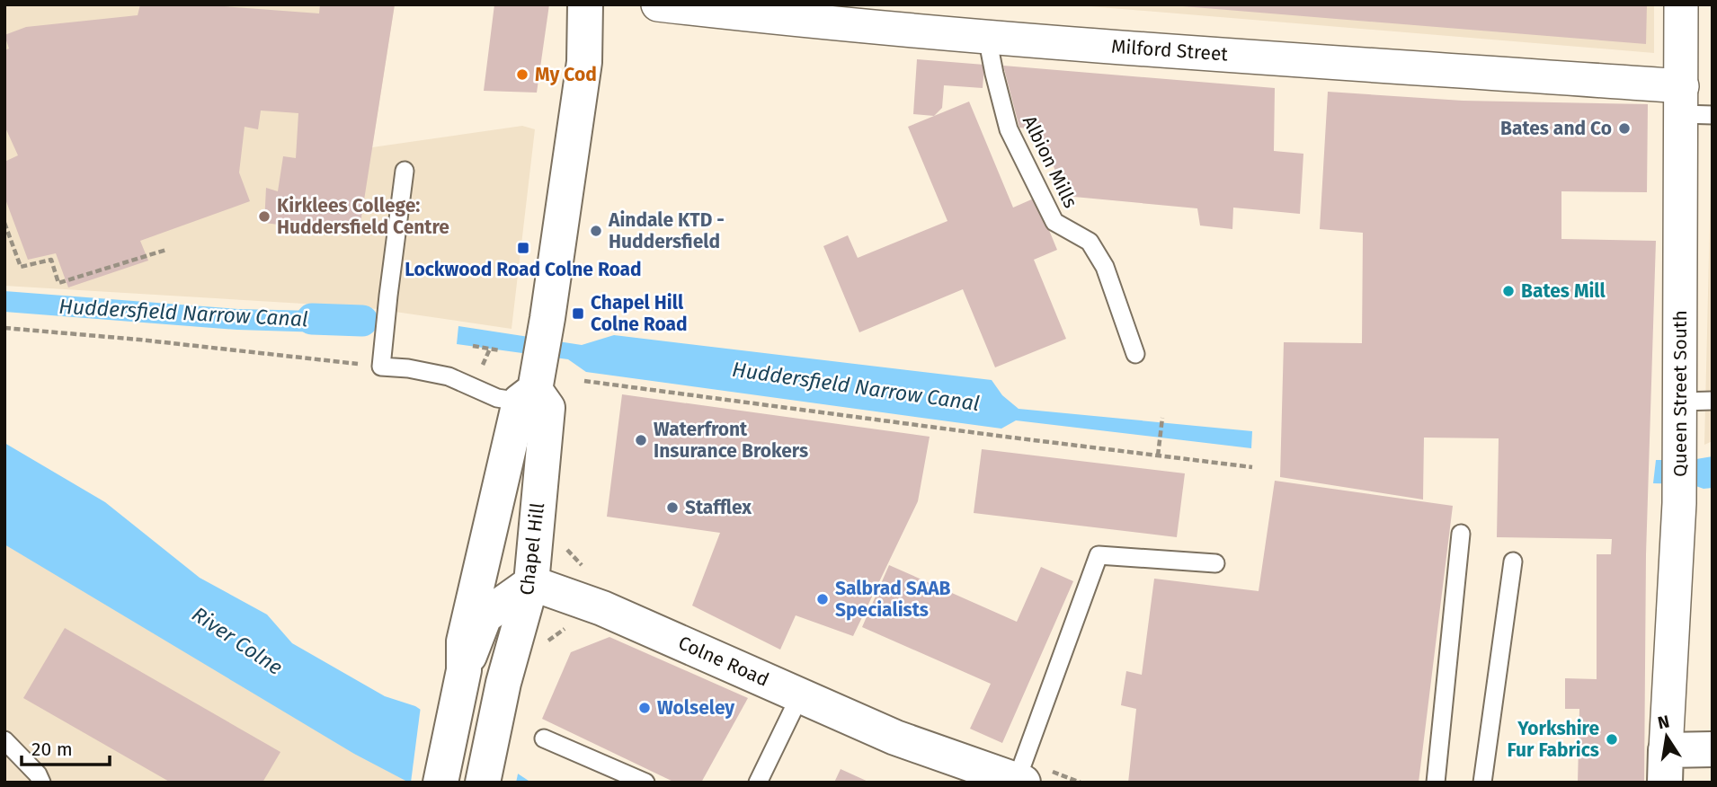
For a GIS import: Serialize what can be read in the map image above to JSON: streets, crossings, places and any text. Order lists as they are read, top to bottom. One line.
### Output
{"streets":{"main road":["Chapel Hill","Colne Road"],"street":["Milford Street","Queen Street South"],"lane":["Albion Mills"]},"crossings":[["Milford Street","Albion Mills"],["Milford Street","Queen Street South"],["Chapel Hill","Colne Road"]],"water":["Huddersfield Narrow Canal","River Colne"],"places":{"other":["My Cod","Bates and Co","Kirklees College: Huddersfield Centre","Aindale KTD - Huddersfield","Bates Mill","Waterfront Insurance Brokers","Stafflex","Salbrad SAAB Specialists","Wolseley","Yorkshire Fur Fabrics"],"transit":["Lockwood Road Colne Road","Chapel Hill Colne Road"]},"scale_bar":"20 m","north":"top"}
